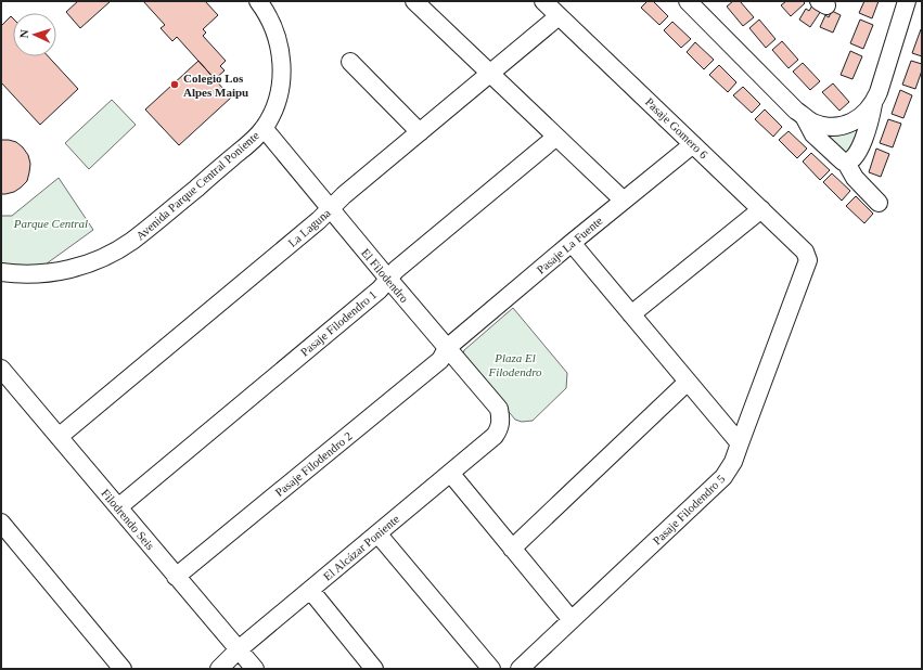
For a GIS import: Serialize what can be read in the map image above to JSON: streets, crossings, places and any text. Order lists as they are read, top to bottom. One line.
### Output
{"streets":{"street":["Pasaje Gomero 6","Avenida Parque Central Poniente","La Laguna","Pasaje La Fuente","El Filodendro","Pasaje Filodendro 1","Pasaje Filodendro 2","Pasaje Filodendro 5","Filodrendo Seis","El Alcázar Poniente"]},"crossings":[["Pasaje Gomero 6","La Laguna"],["Pasaje Gomero 6","Pasaje La Fuente"],["Pasaje Gomero 6","Pasaje Filodendro 5"],["Avenida Parque Central Poniente","El Filodendro"],["La Laguna","El Filodendro"],["La Laguna","Filodrendo Seis"],["Pasaje La Fuente","El Filodendro"],["Pasaje La Fuente","Pasaje Filodendro 2"],["El Filodendro","Pasaje Filodendro 1"],["El Filodendro","Pasaje Filodendro 2"],["El Filodendro","El Alcázar Poniente"],["Pasaje Filodendro 1","Filodrendo Seis"],["Pasaje Filodendro 2","Filodrendo Seis"],["Filodrendo Seis","El Alcázar Poniente"]],"parks":["Parque Central","Plaza El Filodendro"],"places":["Colegio Los Alpes Maipu"],"north":"left"}
